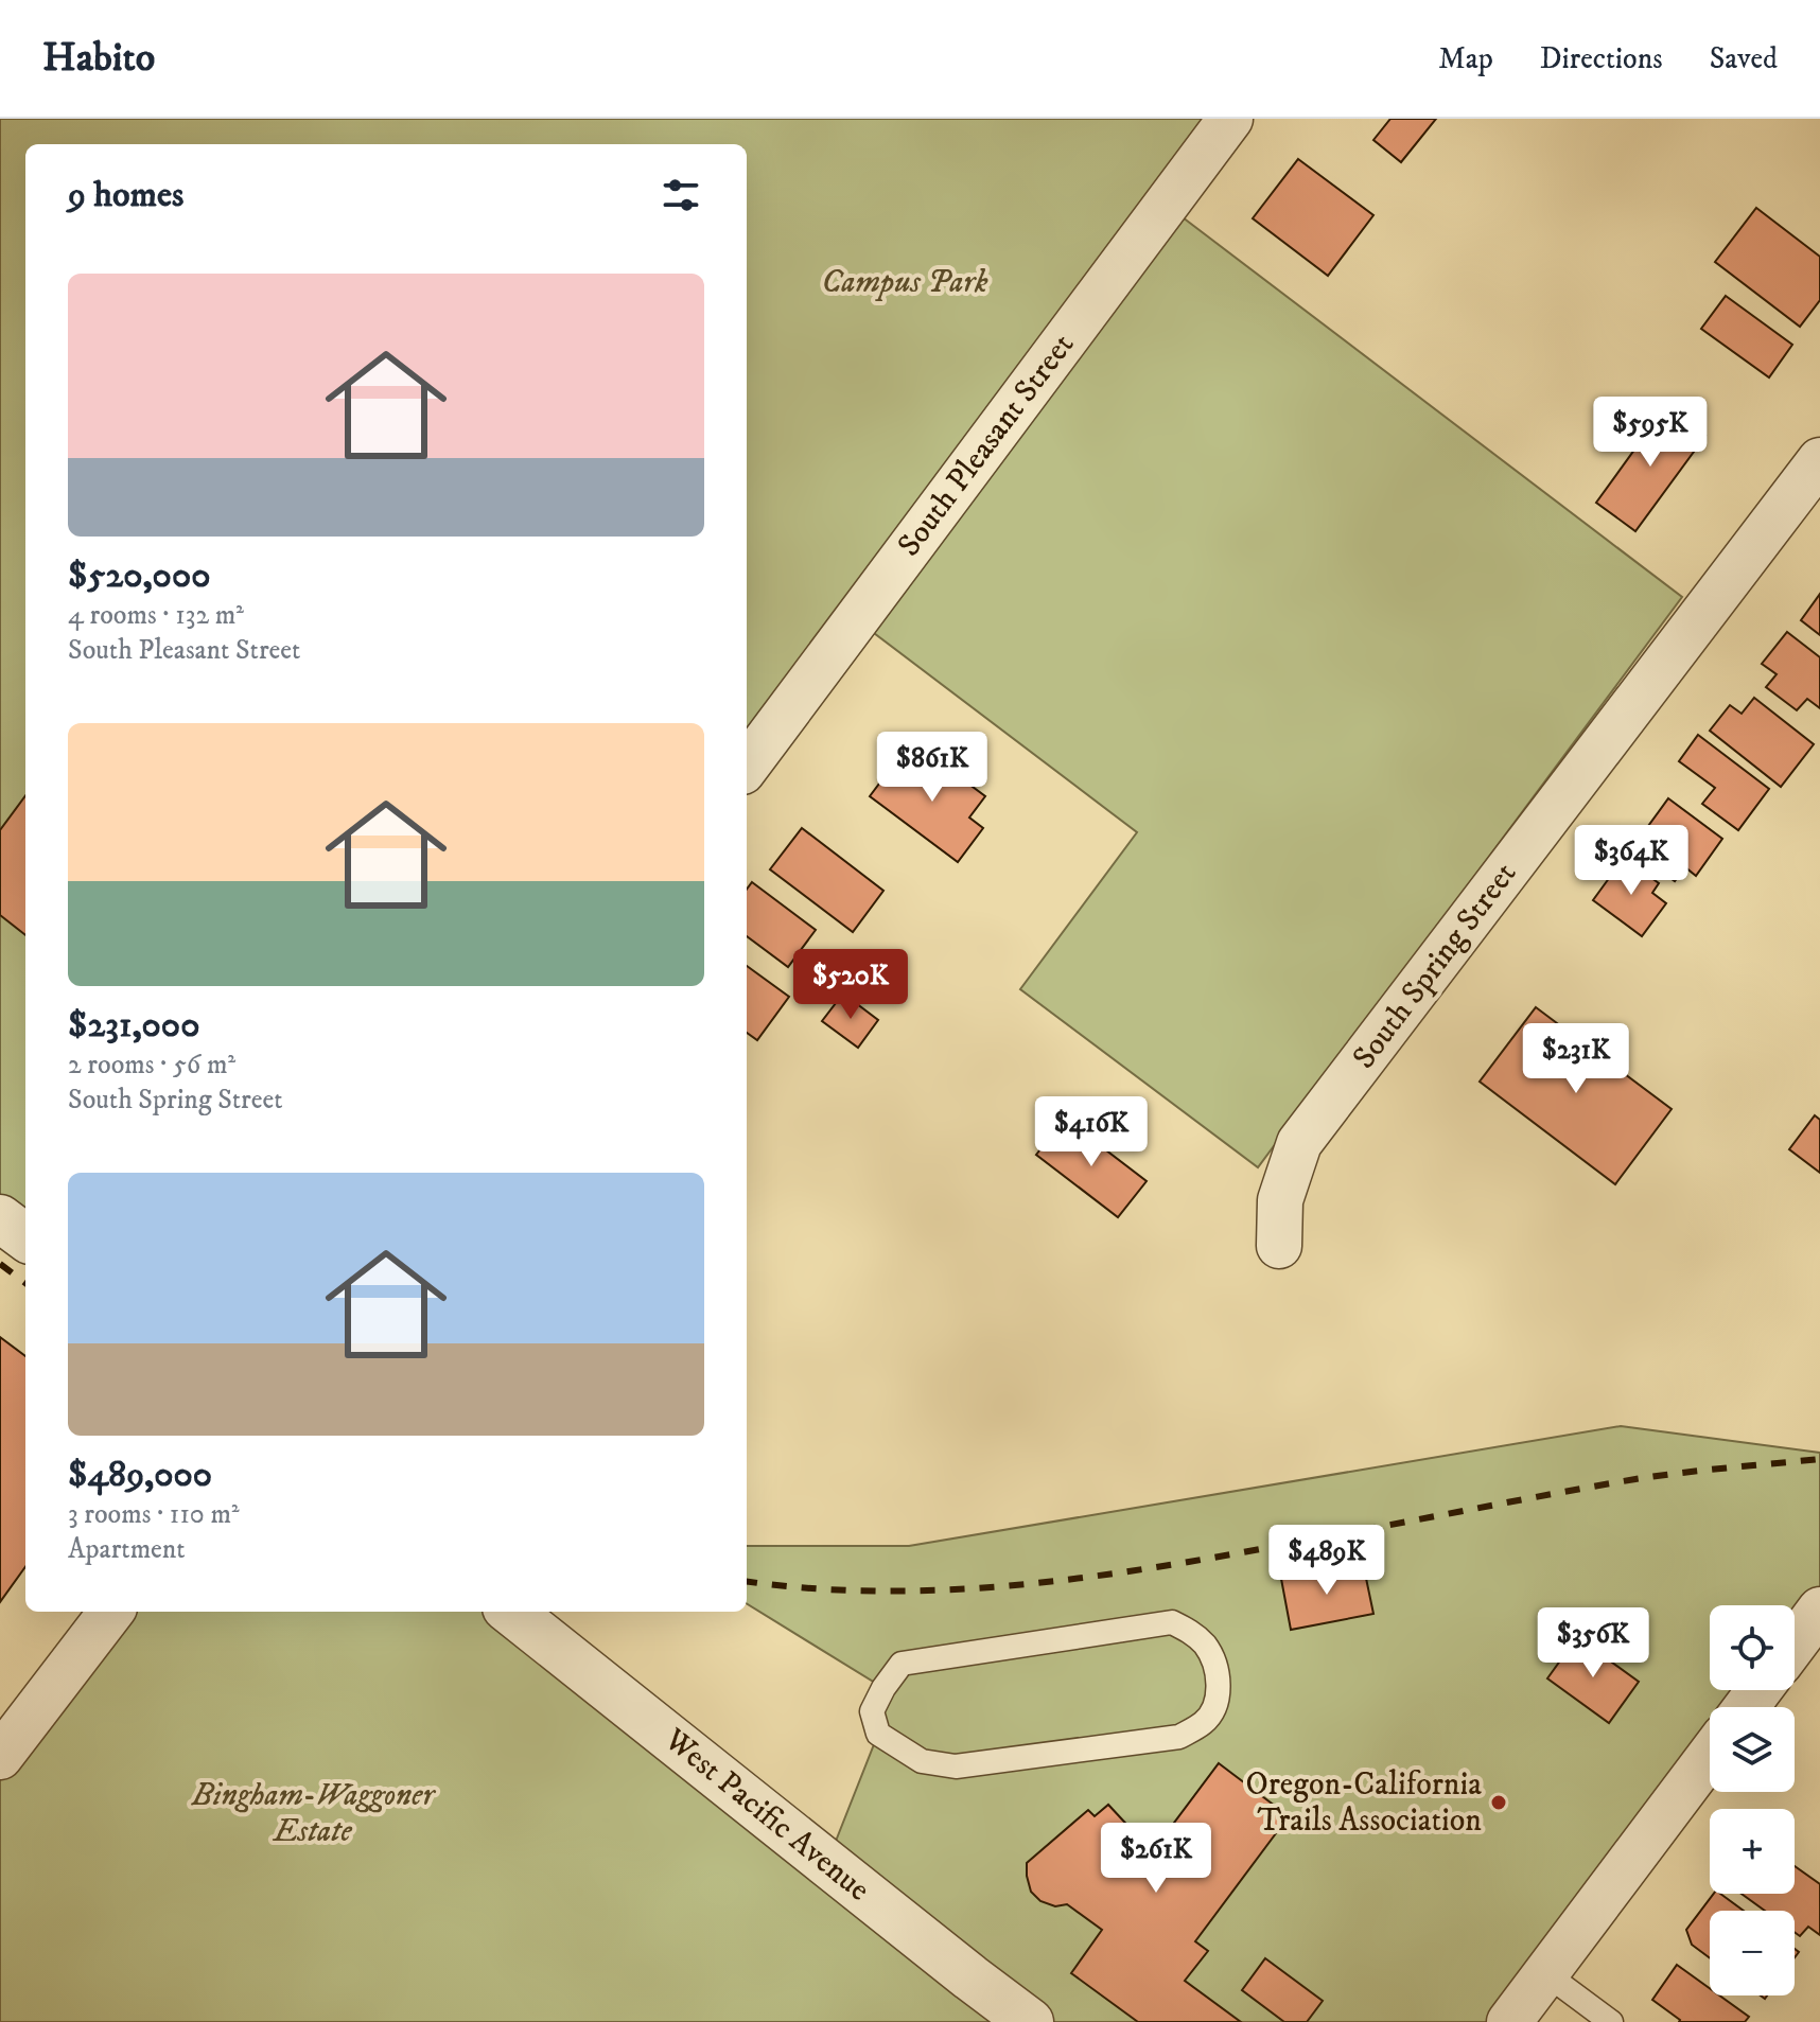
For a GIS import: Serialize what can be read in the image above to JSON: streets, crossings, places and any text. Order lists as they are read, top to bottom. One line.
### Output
{"streets":{"street":["South Pleasant Street","South Spring Street","West Pacific Avenue"]},"parks":["Campus Park","Bingham-Waggoner Estate"],"places":["Oregon-California Trails Association"],"page":{"header":"Habito","nav":["Map","Directions","Saved"],"heading":"9 homes","list":[{"name":"$520,000","note":"4 rooms · 132 m² · South Pleasant Street"},{"name":"$231,000","note":"2 rooms · 56 m² · South Spring Street"},{"name":"$489,000","note":"3 rooms · 110 m² · Apartment"}],"price":["$595K","$861K","$364K","$520K","$231K","$416K","$489K","$356K","$261K"],"map_buttons":["+","−"]}}
